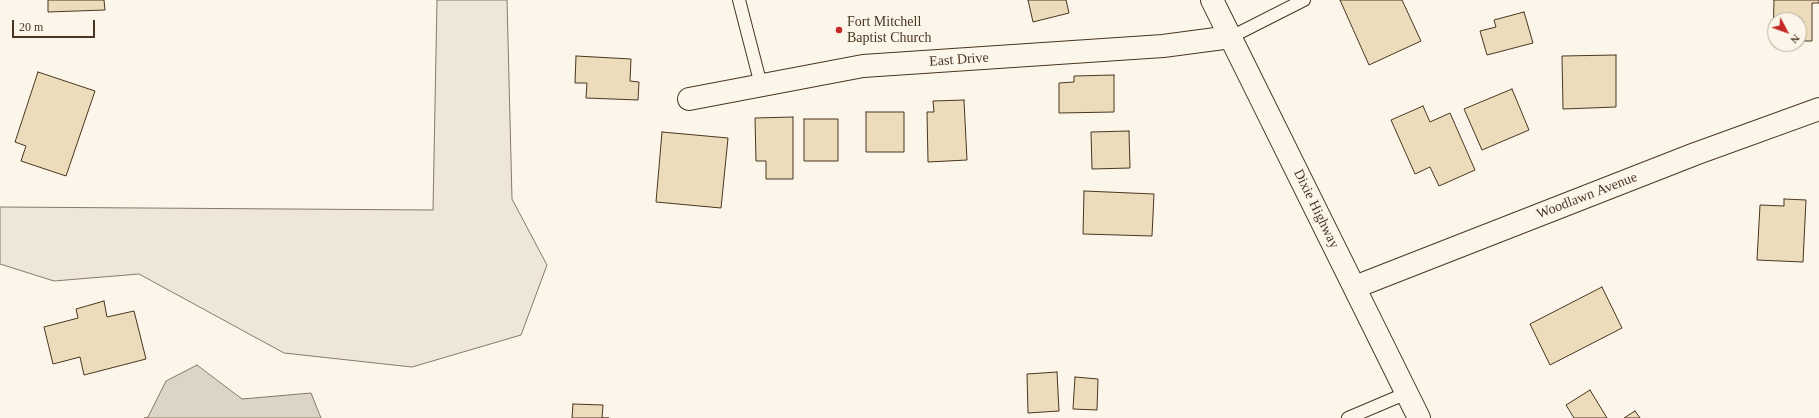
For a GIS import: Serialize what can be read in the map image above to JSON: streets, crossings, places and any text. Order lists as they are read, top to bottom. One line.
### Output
{"streets":{"street":["East Drive","Woodlawn Avenue","Dixie Highway"]},"crossings":[["East Drive","Dixie Highway"],["Woodlawn Avenue","Dixie Highway"]],"places":["Fort Mitchell Baptist Church"],"scale_bar":"20 m","north":"bottom right"}
